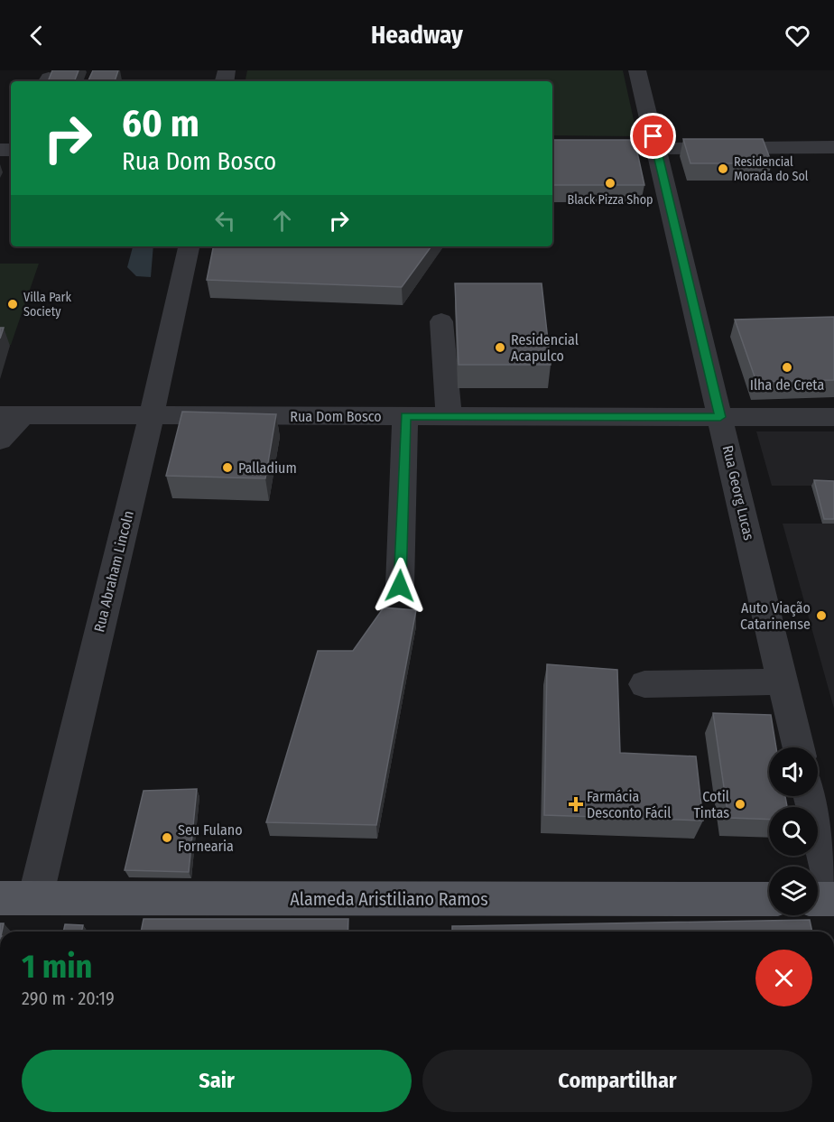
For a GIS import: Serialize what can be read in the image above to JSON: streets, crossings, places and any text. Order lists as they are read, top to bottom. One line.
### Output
{"streets":{"main road":["Alameda Aristiliano Ramos"],"street":["Rua Dom Bosco","Rua Georg Lucas","Rua Abraham Lincoln"]},"crossings":[["Rua Dom Bosco","Rua Georg Lucas"],["Rua Dom Bosco","Rua Abraham Lincoln"],["Rua Abraham Lincoln","Alameda Aristiliano Ramos"]],"places":{"other":["Residencial Morada do Sol","Black Pizza Shop","Villa Park Society","Residencial Acapulco","Ilha de Creta","Palladium","Auto Viação Catarinense","Cotil Tintas","Seu Fulano Fornearia"],"health":["Farmácia Desconto Fácil"]},"page":{"header":"Headway","turn":["60 m","Rua Dom Bosco"],"heading":["1 min","290 m · 20:19"],"buttons":["Sair","Compartilhar"]}}
